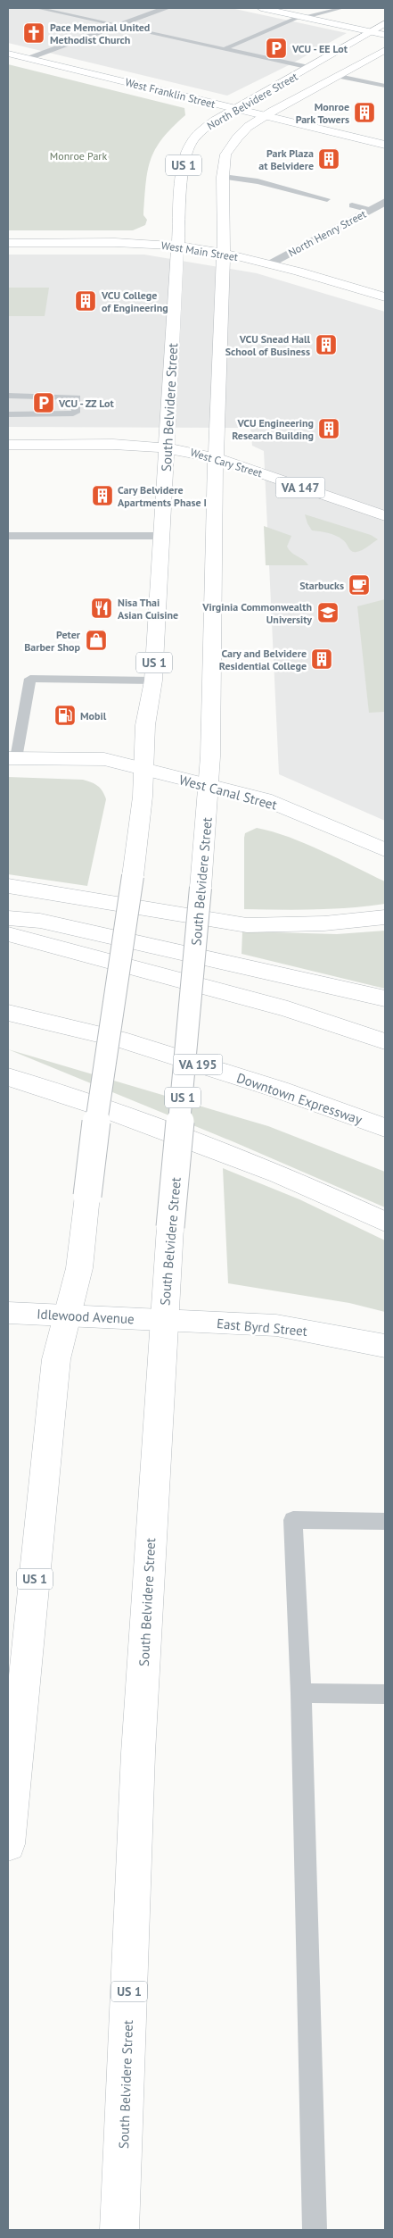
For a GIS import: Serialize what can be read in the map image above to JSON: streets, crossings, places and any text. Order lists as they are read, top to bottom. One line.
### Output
{"streets":{"main road":["West Franklin Street","North Belvidere Street","US 1","West Main Street","South Belvidere Street","West Cary Street","VA 147","West Canal Street","VA 195","Downtown Expressway","Idlewood Avenue","East Byrd Street"],"street":["North Henry Street"]},"crossings":[["West Franklin Street","North Belvidere Street"],["North Belvidere Street","West Main Street"],["North Belvidere Street","South Belvidere Street"],["North Henry Street","West Main Street"],["West Main Street","South Belvidere Street"],["South Belvidere Street","West Cary Street"],["South Belvidere Street","West Canal Street"],["South Belvidere Street","Idlewood Avenue"],["South Belvidere Street","East Byrd Street"],["Idlewood Avenue","East Byrd Street"]],"parks":["Monroe Park"],"places":{"church":["Pace Memorial United Methodist Church"],"parking":["VCU - EE Lot","VCU - ZZ Lot"],"building":["Monroe Park Towers","Park Plaza at Belvidere","VCU College of Engineering","VCU Snead Hall School of Business","VCU Engineering Research Building","Cary Belvidere Apartments Phase I","Cary and Belvidere Residential College"],"cafe":["Starbucks"],"restaurant":["Nisa Thai Asian Cuisine"],"school or university":["Virginia Commonwealth University"],"shop":["Peter Barber Shop"],"fuel station":["Mobil"]}}
